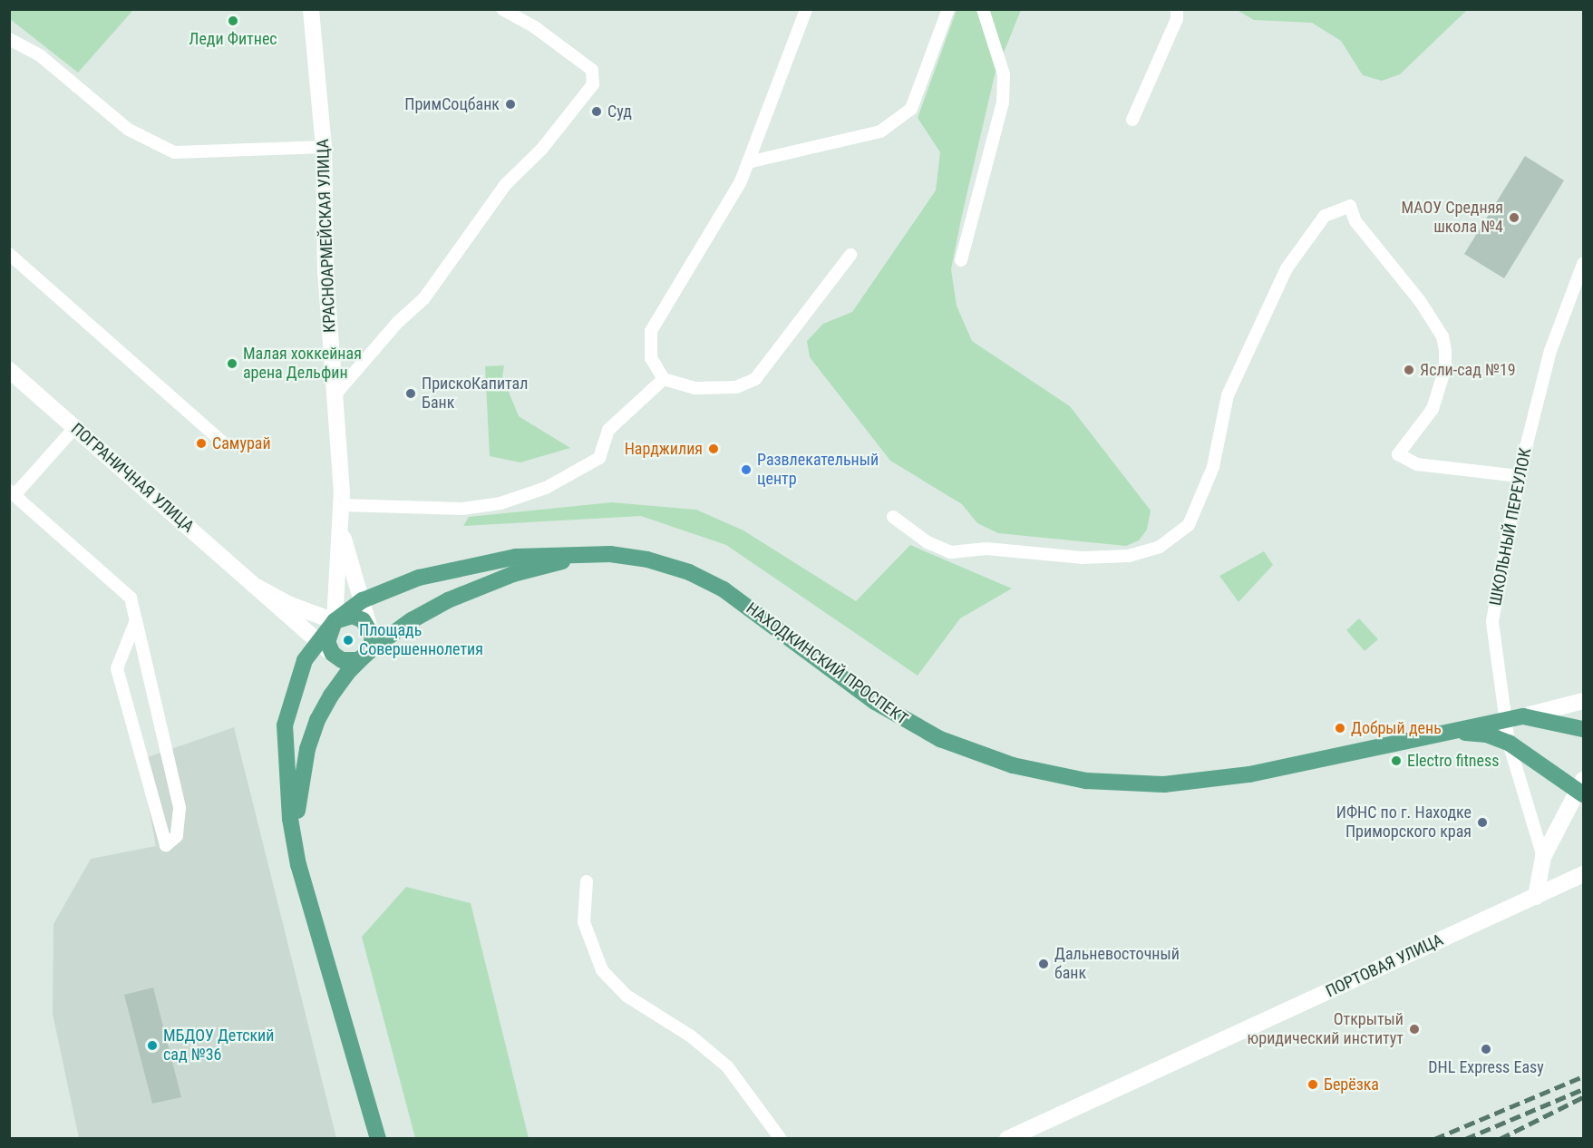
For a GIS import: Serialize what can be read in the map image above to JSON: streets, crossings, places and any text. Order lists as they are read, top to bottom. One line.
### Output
{"streets":{"main road":["КРАСНОАРМЕЙСКАЯ УЛИЦА","ПОГРАНИЧНАЯ УЛИЦА","НАХОДКИНСКИЙ ПРОСПЕКТ","ПОРТОВАЯ УЛИЦА"],"street":["ШКОЛЬНЫЙ ПЕРЕУЛОК"]},"crossings":[["КРАСНОАРМЕЙСКАЯ УЛИЦА","ПОГРАНИЧНАЯ УЛИЦА"],["ШКОЛЬНЫЙ ПЕРЕУЛОК","НАХОДКИНСКИЙ ПРОСПЕКТ"]],"places":["Леди Фитнес","ПримСоцбанк","Суд","МАОУ Средняя школа №4","Малая хоккейная арена Дельфин","Ясли-сад №19","ПрискоКапитал Банк","Самурай","Нарджилия","Развлекательный центр","Площадь Совершеннолетия","Добрый день","Electro fitness","ИФНС по г. Находке Приморского края","Дальневосточный банк","Открытый юридический институт","МБДОУ Детский сад №36","DHL Express Easy","Берёзка"]}
